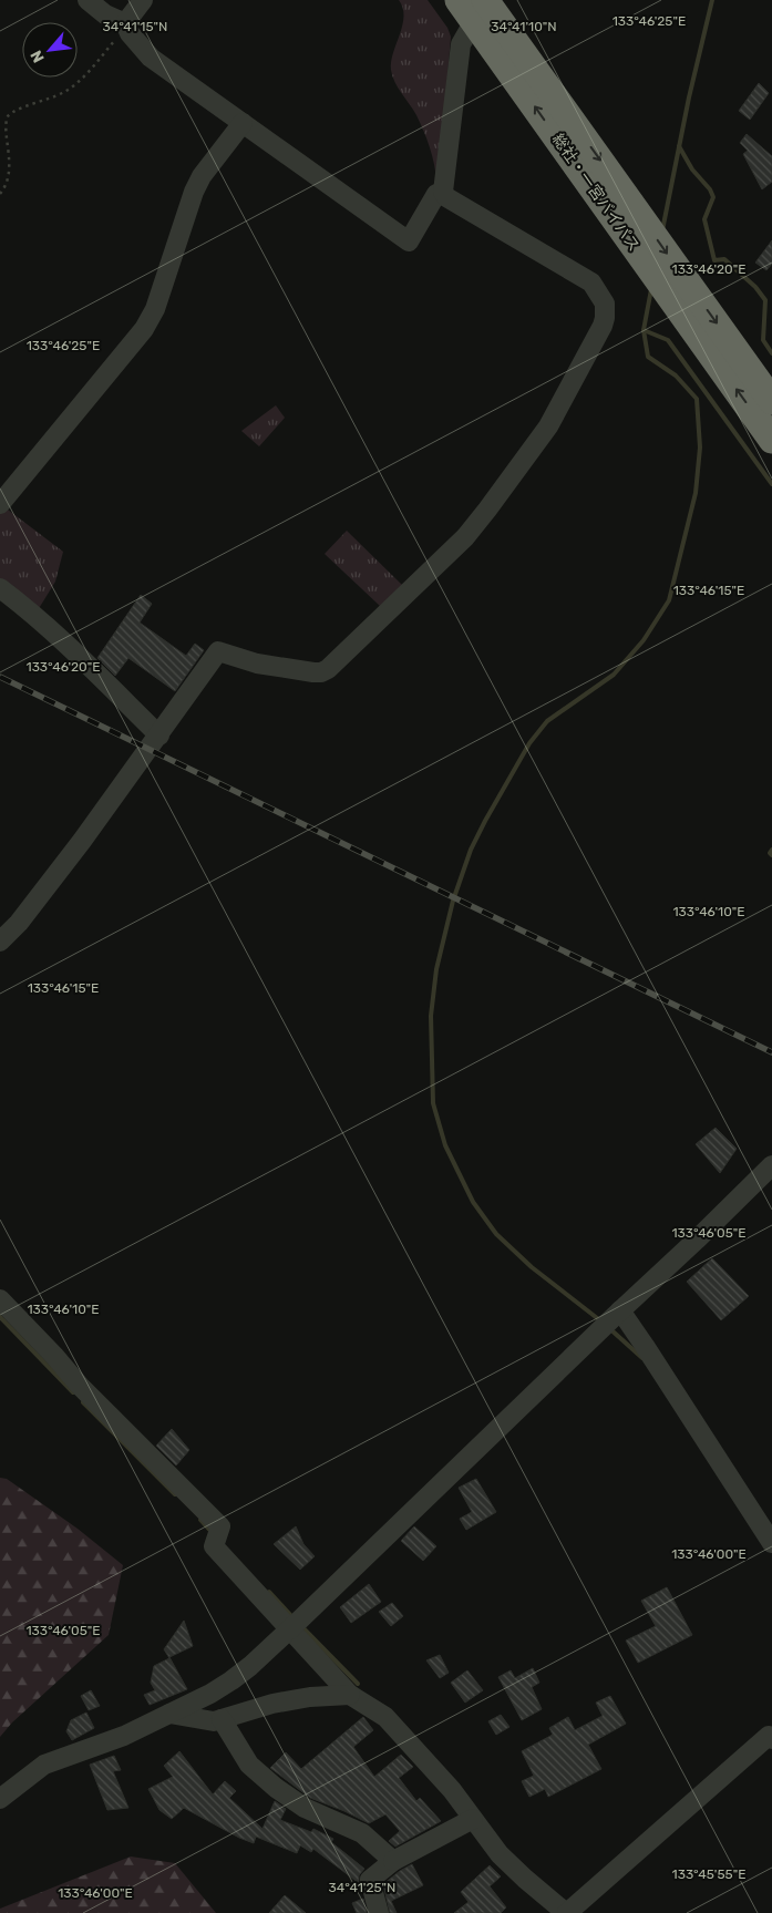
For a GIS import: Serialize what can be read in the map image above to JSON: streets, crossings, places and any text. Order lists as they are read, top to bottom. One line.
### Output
{"streets":{"highway":["総社・一宮バイパス"]},"north":"bottom left","coordinates":["133°46'25\"E","34°41'15\"N","34°41'10\"N","133°46'20\"E","133°46'15\"E","133°46'10\"E","133°46'05\"E","133°46'00\"E","133°45'55\"E","34°41'25\"N"]}
